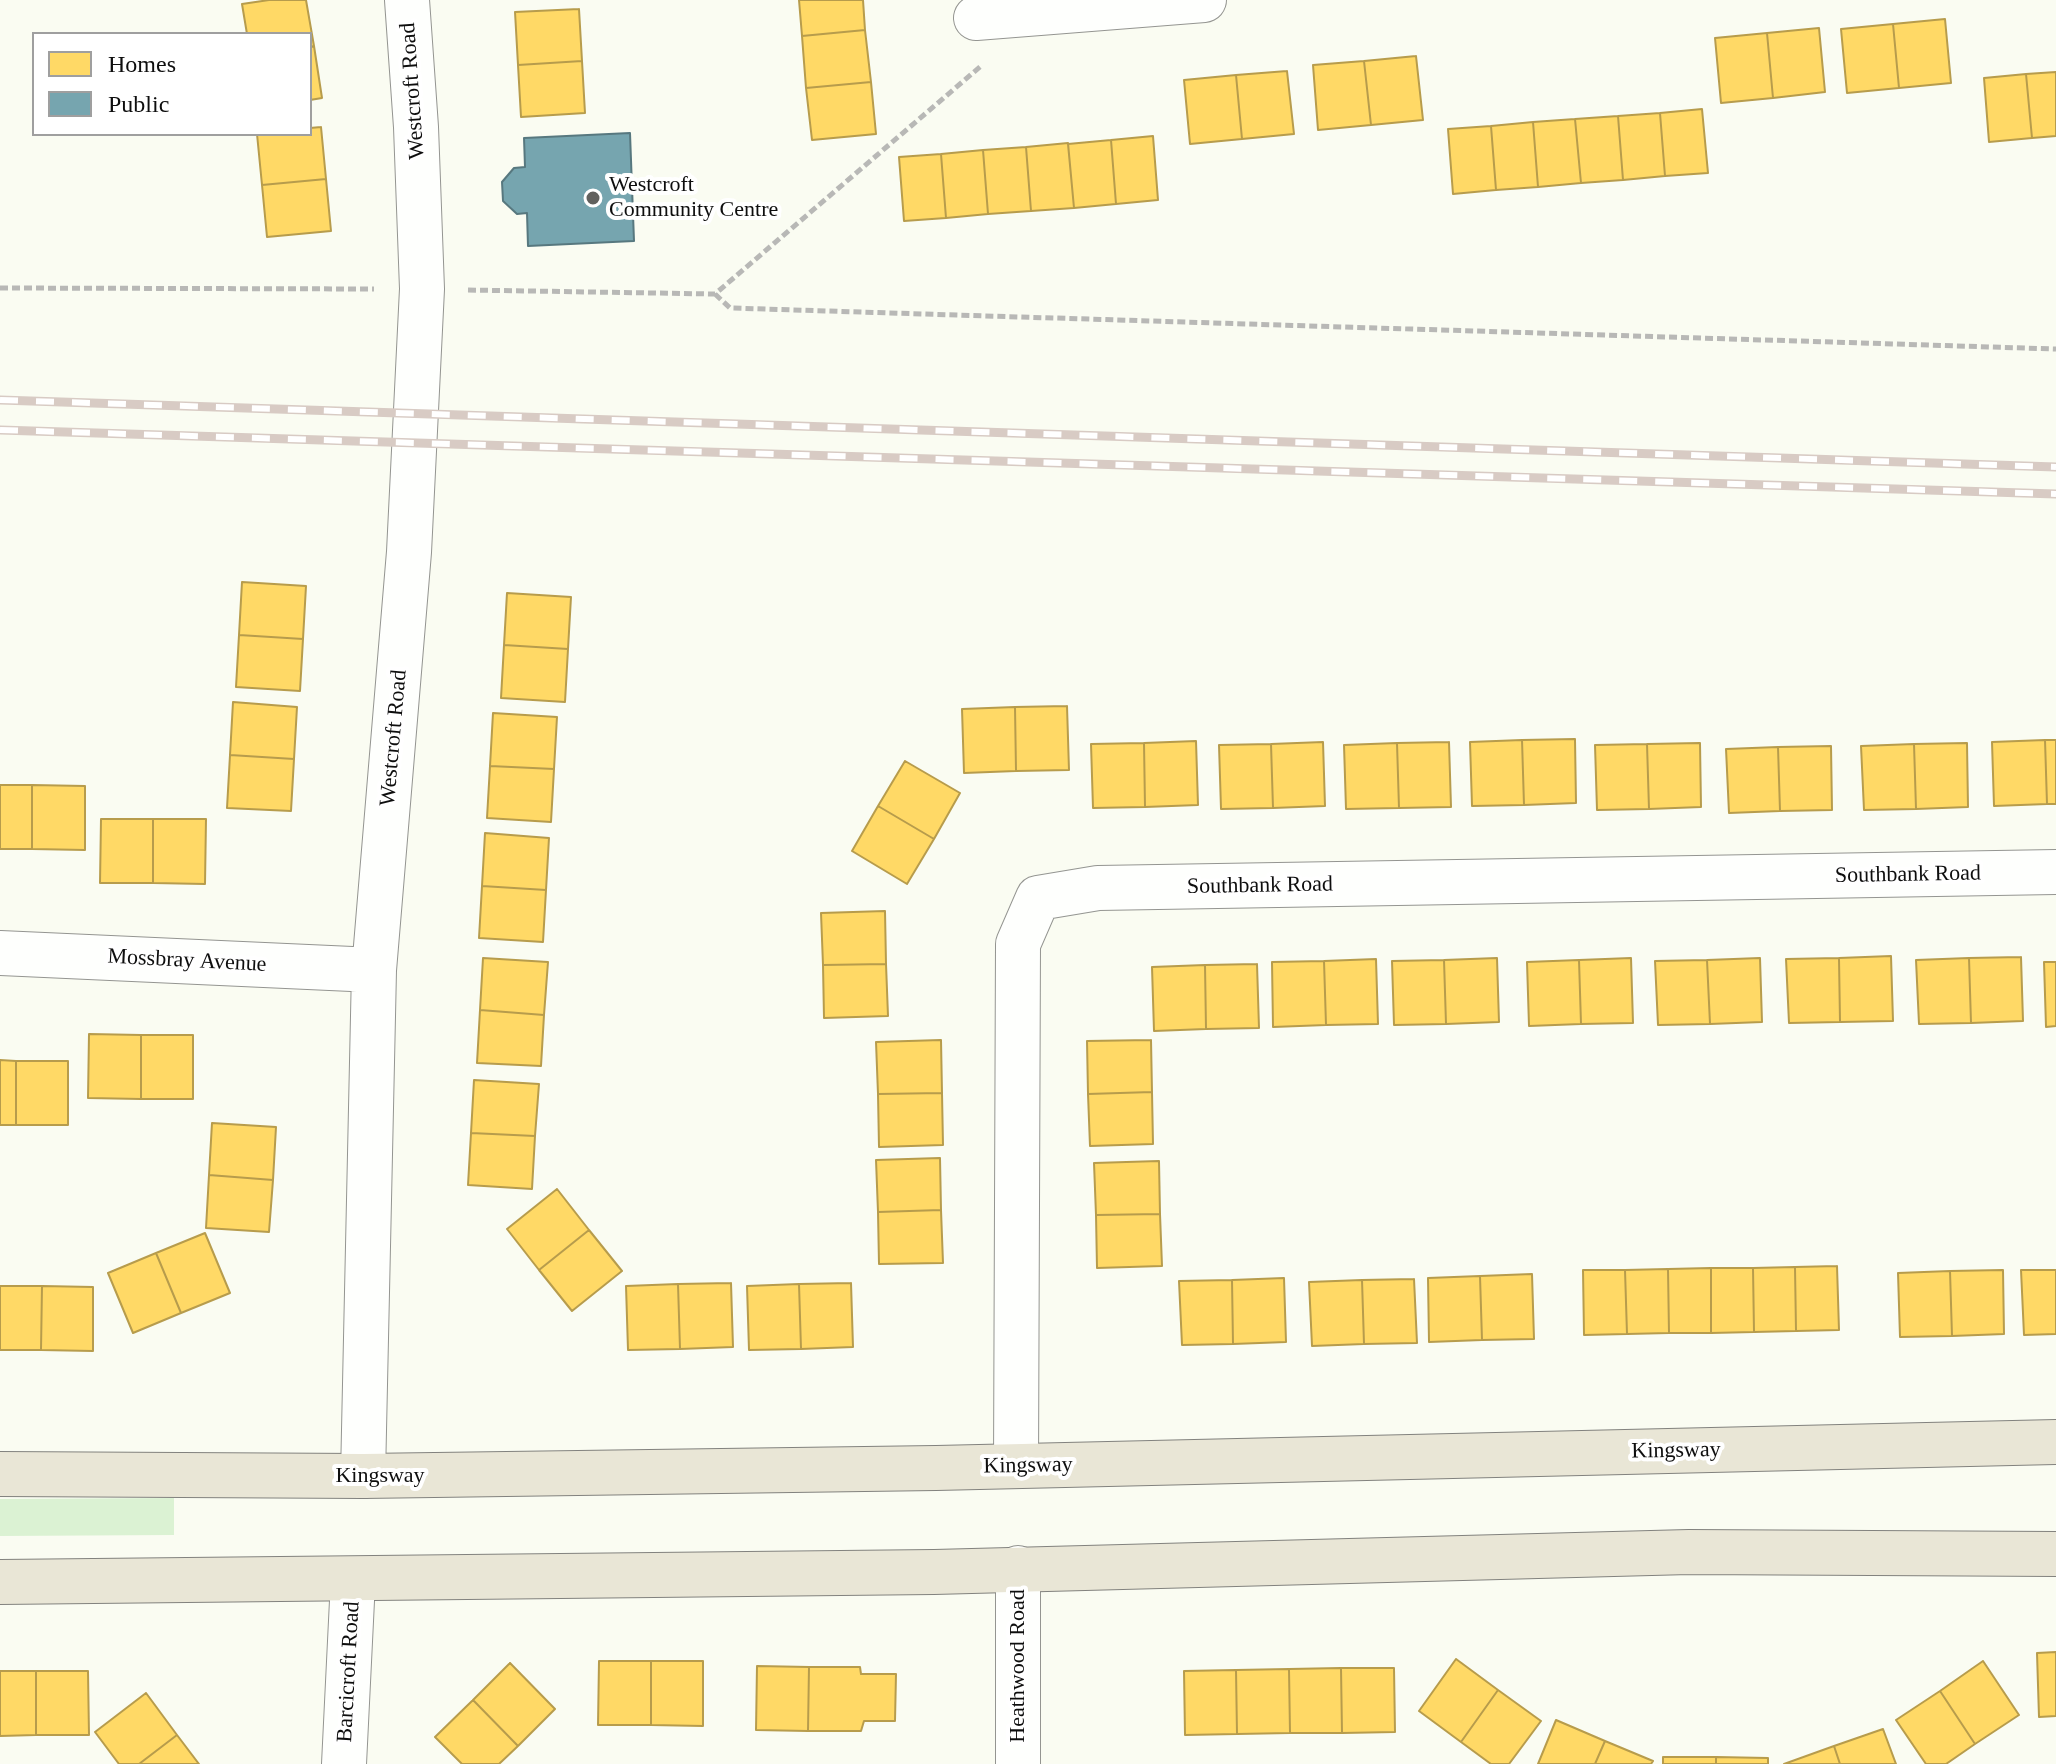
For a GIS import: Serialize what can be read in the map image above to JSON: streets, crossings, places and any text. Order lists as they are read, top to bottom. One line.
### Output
{"streets":{"highway":["Kingsway"],"street":["Westcroft Road","Southbank Road","Mossbray Avenue","Heathwood Road","Barcicroft Road"]},"crossings":[["Westcroft Road","Mossbray Avenue"],["Westcroft Road","Kingsway"],["Southbank Road","Kingsway"]],"places":["Westcroft Community Centre"],"legend":["Homes","Public"]}
